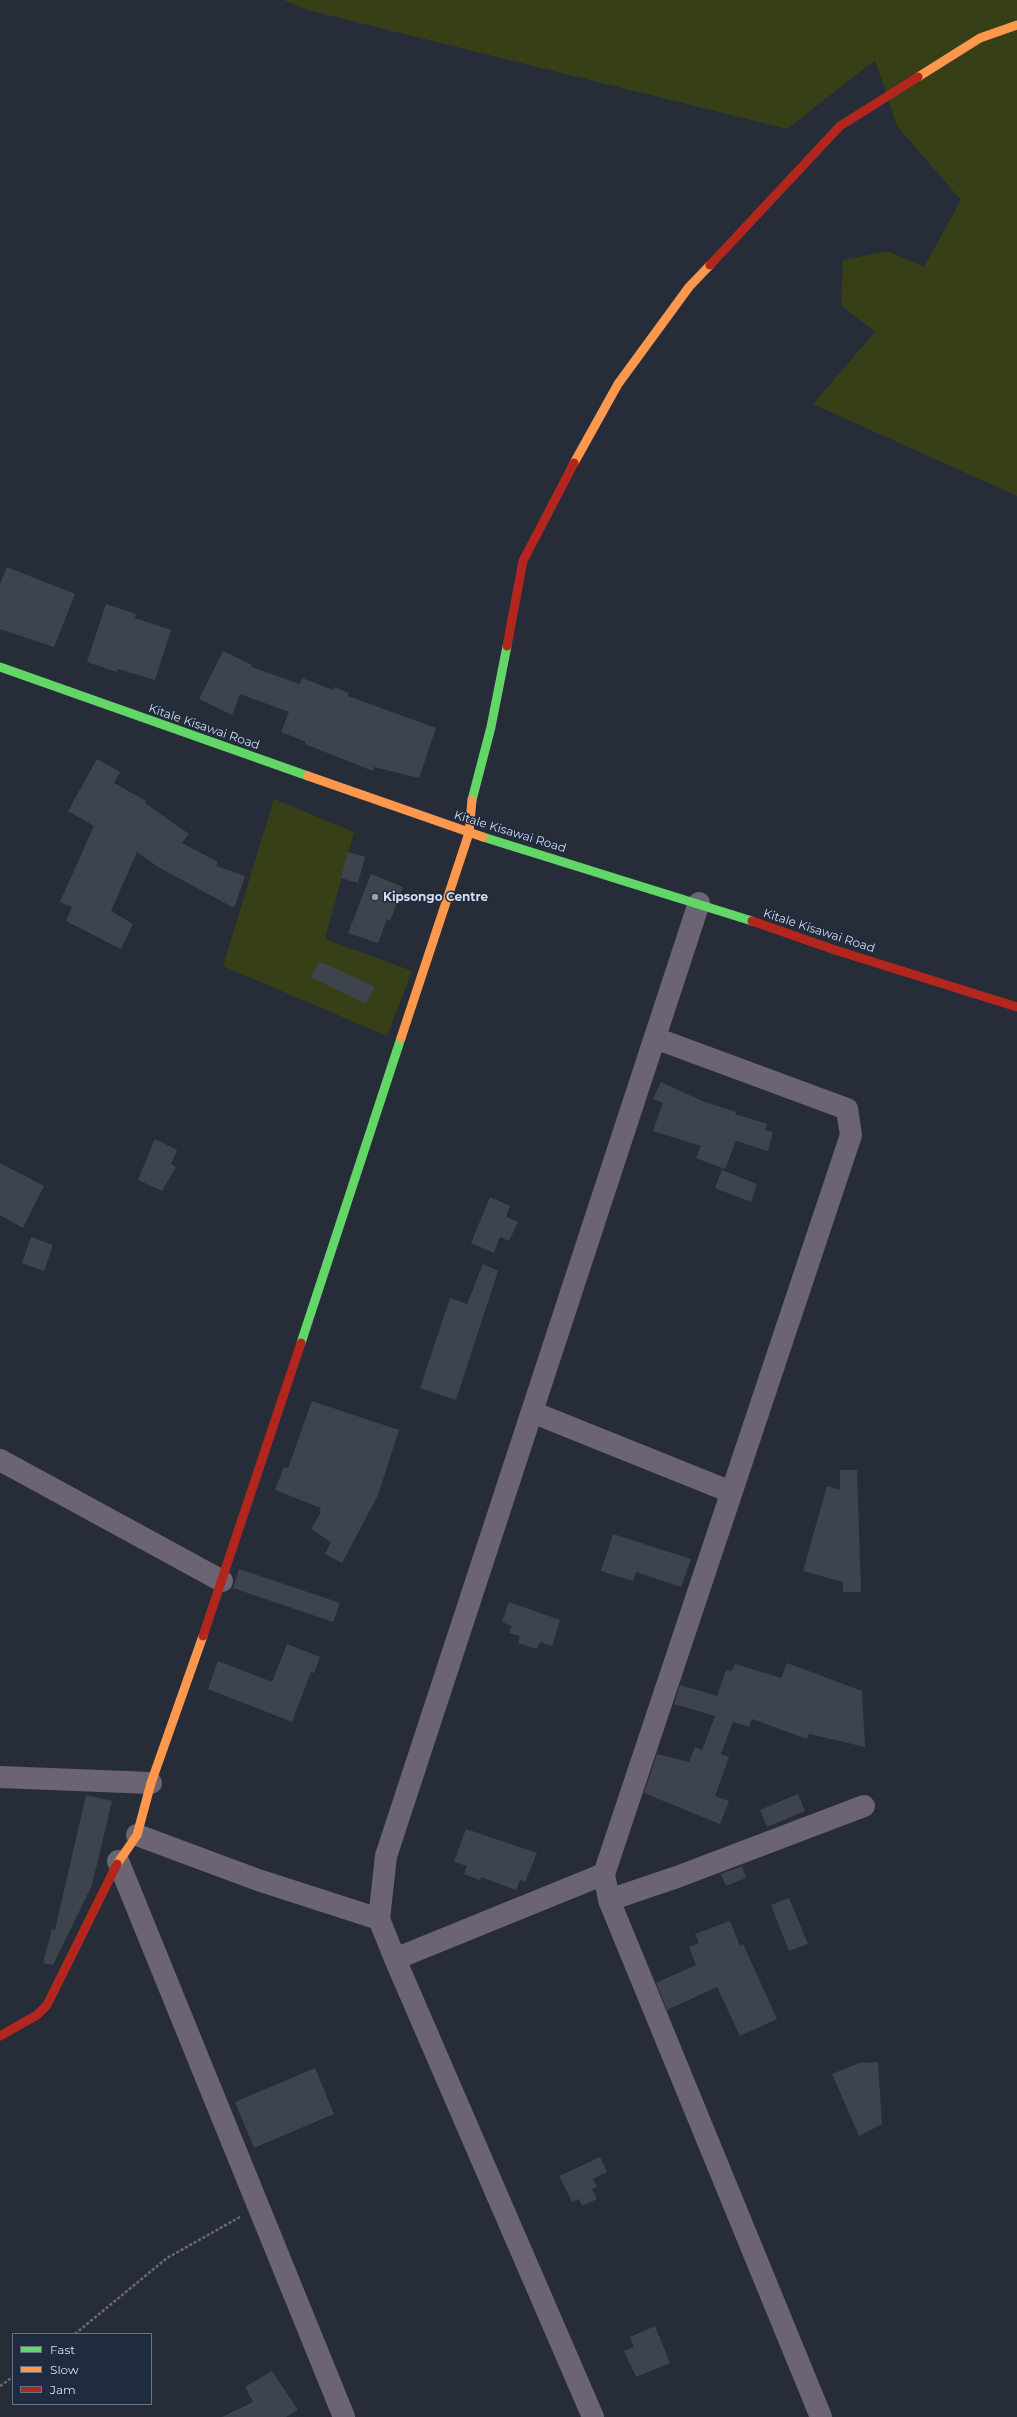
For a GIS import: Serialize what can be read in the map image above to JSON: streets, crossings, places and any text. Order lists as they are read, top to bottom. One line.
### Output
{"streets":{"street":["Kitale Kisawai Road"]},"places":["Kipsongo Centre"],"legend":["Fast","Slow","Jam"]}
